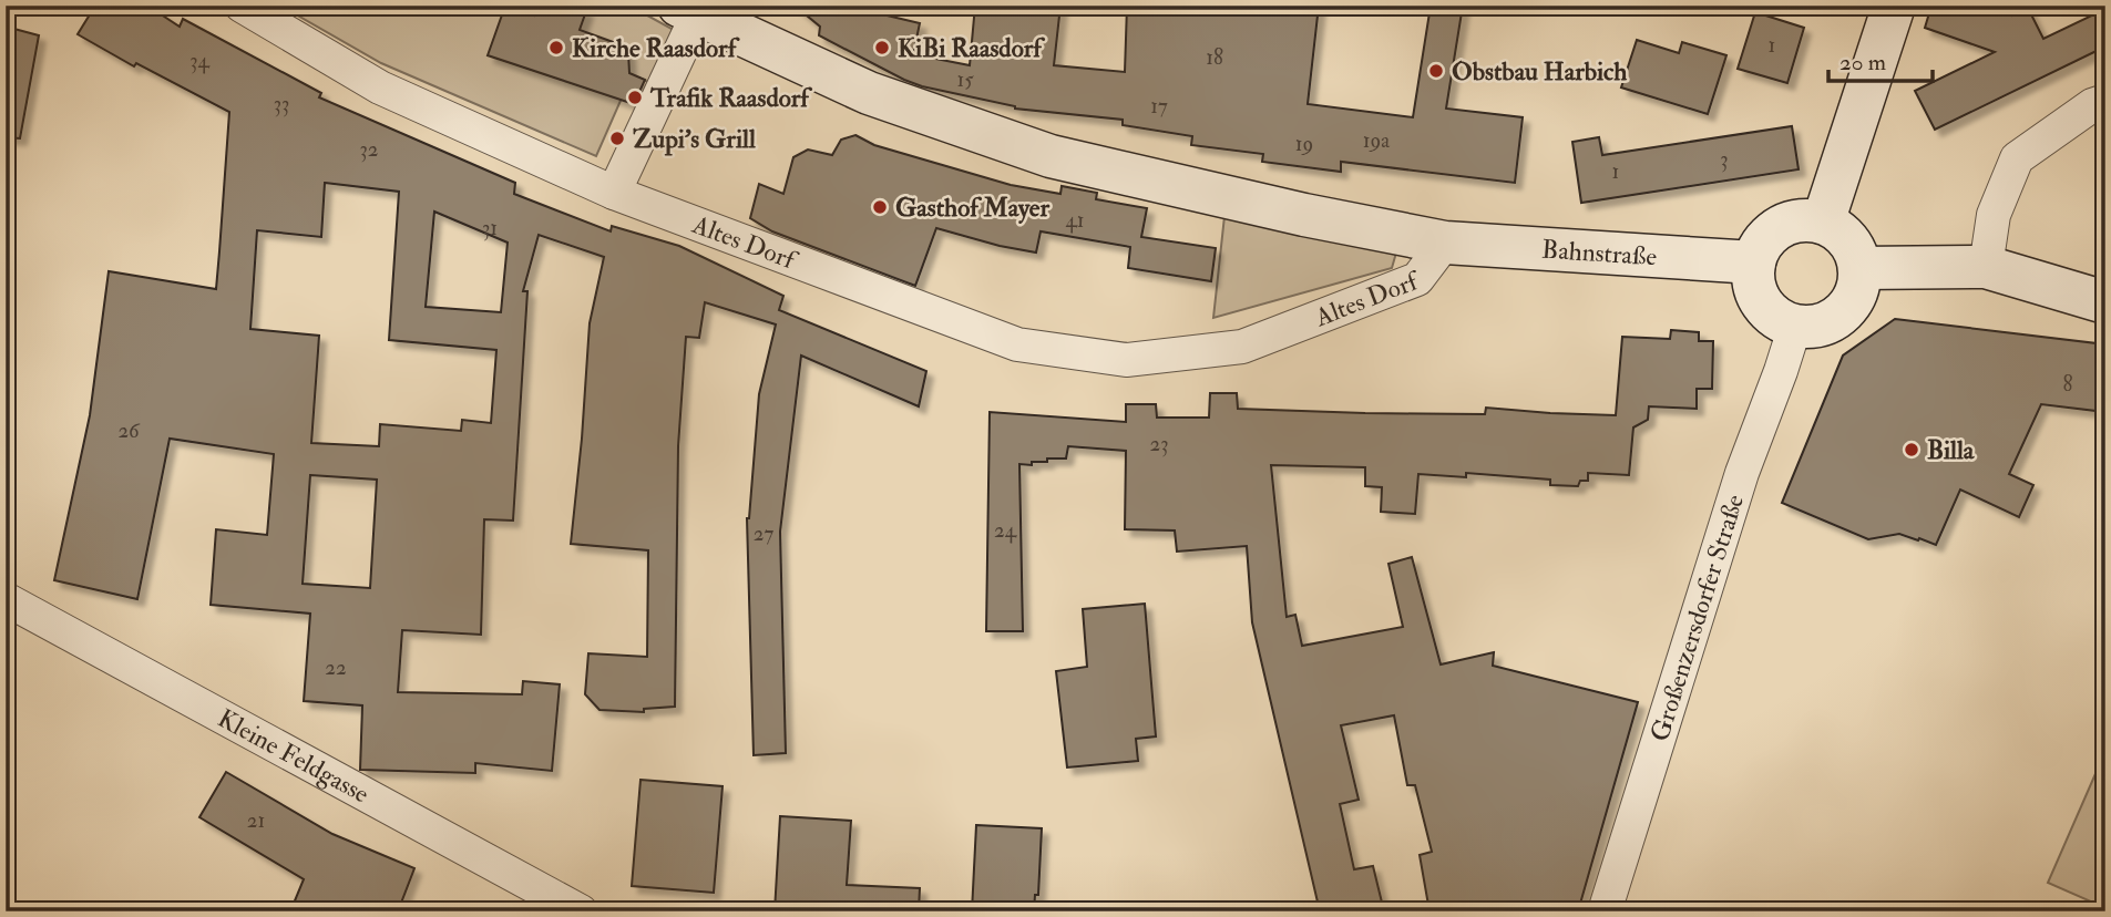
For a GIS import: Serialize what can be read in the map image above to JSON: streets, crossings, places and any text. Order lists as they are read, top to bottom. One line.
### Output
{"streets":{"main road":["Altes Dorf","Bahnstraße"],"street":["Großenzersdorfer Straße","Kleine Feldgasse"]},"crossings":[["Altes Dorf","Bahnstraße"],["Bahnstraße","Großenzersdorfer Straße"]],"places":["Kirche Raasdorf","KiBi Raasdorf","Obstbau Harbich","Trafik Raasdorf","Zupi’s Grill","Gasthof Mayer","Billa"],"house_numbers":["1","18","34","15","33","17","19a","19","32","3","1","41","31","8","26","23","24","27","22","21"],"scale_bar":"20 m"}
